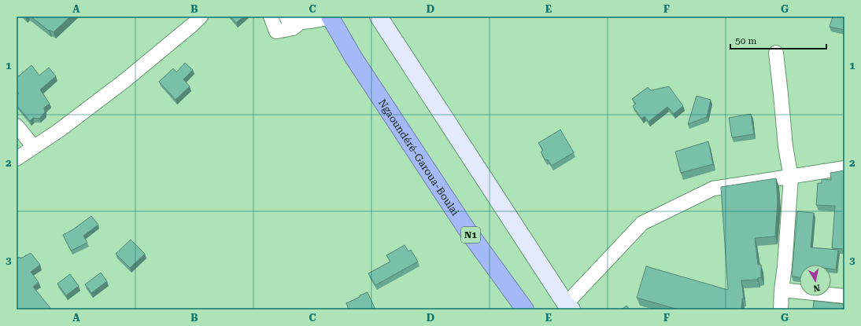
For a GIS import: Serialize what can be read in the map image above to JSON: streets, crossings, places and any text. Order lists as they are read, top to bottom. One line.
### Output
{"streets":{"highway":["Ngaoundéré-Garoua-Boulai","N1"]},"scale_bar":"50 m","north":"bottom","grid":{"columns":["A","B","C","D","E","F","G"],"rows":["1","2","3"]}}
